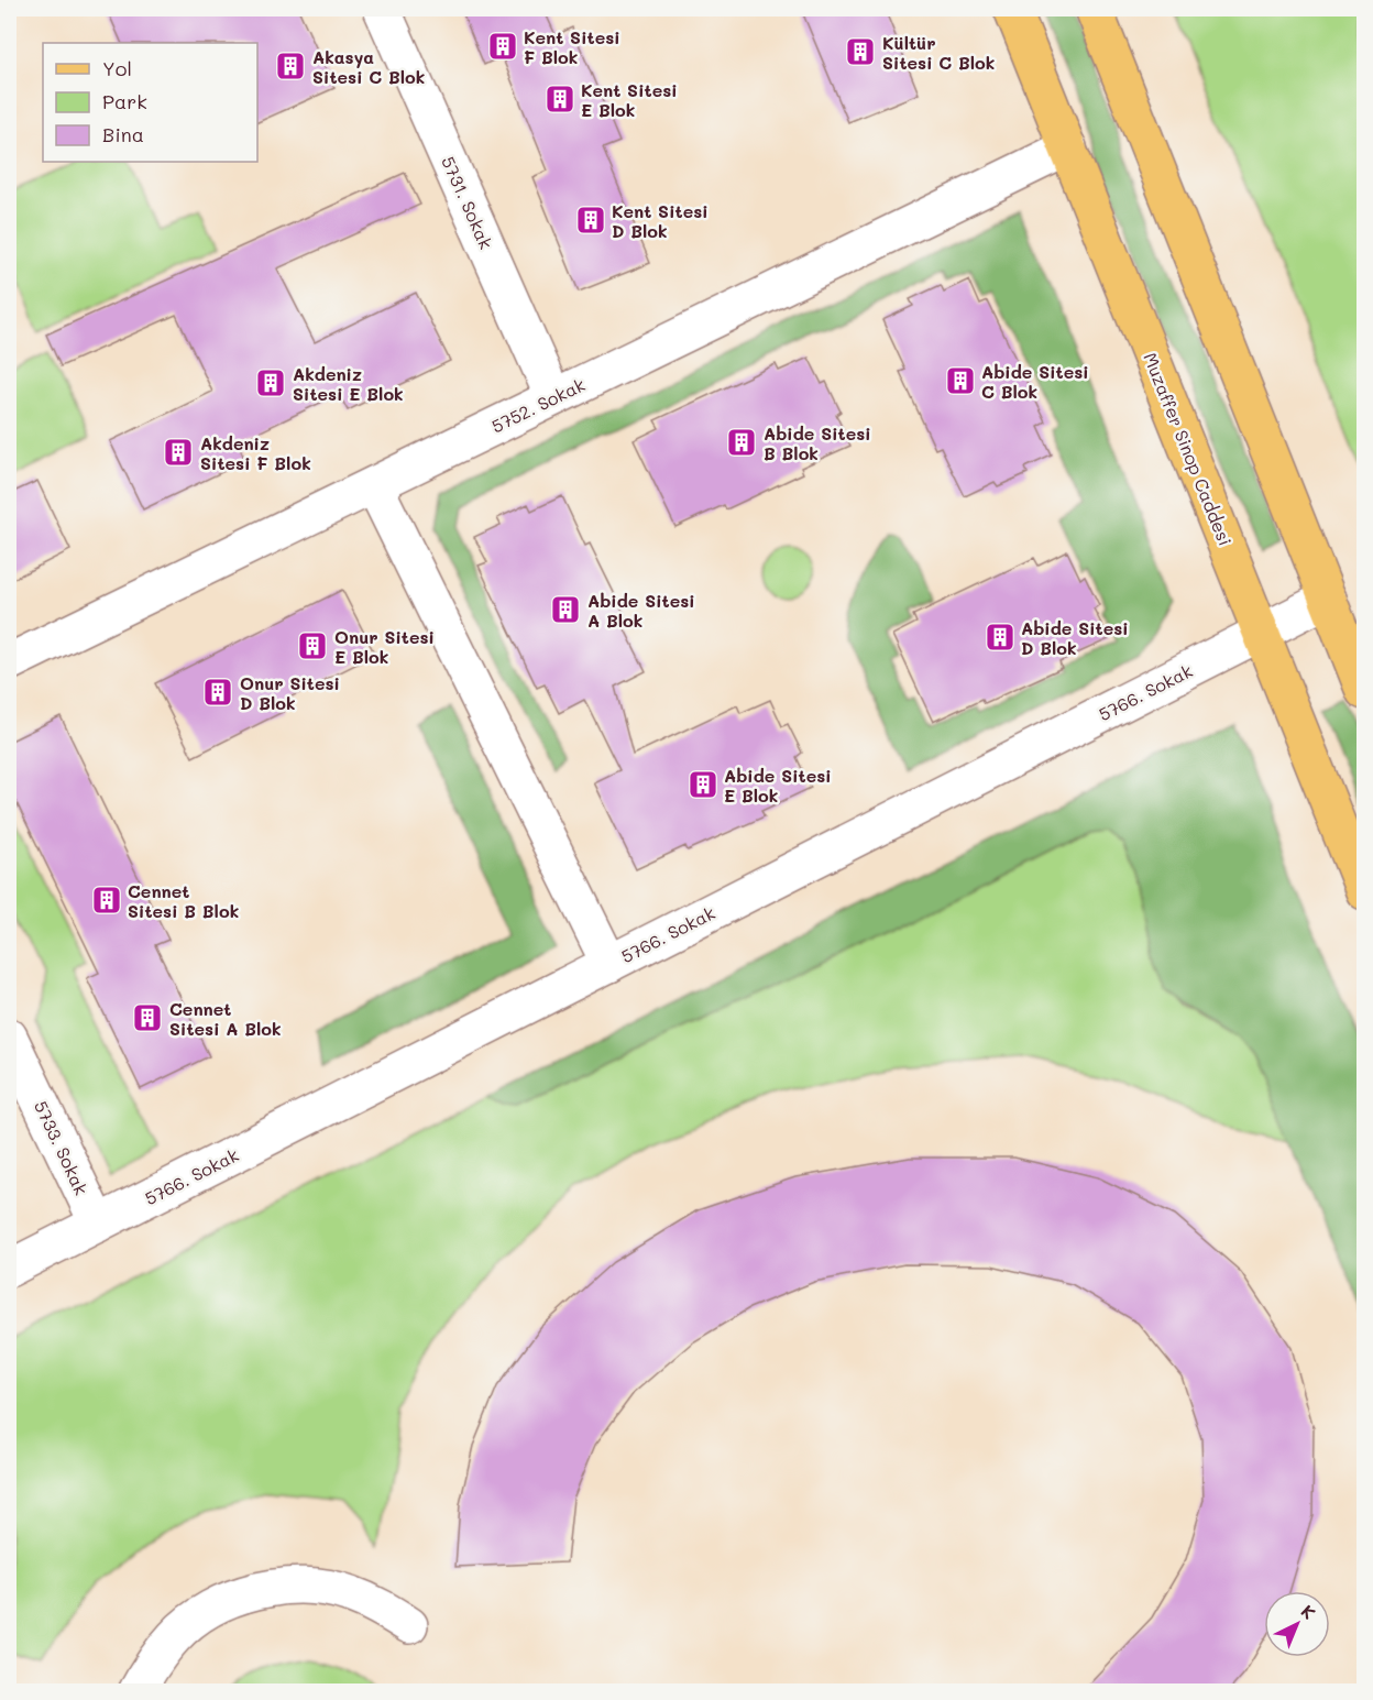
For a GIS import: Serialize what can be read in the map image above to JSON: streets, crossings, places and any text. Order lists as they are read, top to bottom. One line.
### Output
{"streets":{"main road":["Muzaffer Sinop Caddesi"],"street":["5731. Sokak","5752. Sokak","5766. Sokak","5733. Sokak"]},"crossings":[["5731. Sokak","5752. Sokak"],["5752. Sokak","Muzaffer Sinop Caddesi"],["Muzaffer Sinop Caddesi","5766. Sokak"],["5766. Sokak","5733. Sokak"]],"places":{"building":["Kent Sitesi F Blok","Kültür Sitesi C Blok","Akasya Sitesi C Blok","Kent Sitesi E Blok","Kent Sitesi D Blok","Abide Sitesi C Blok","Akdeniz Sitesi E Blok","Abide Sitesi B Blok","Akdeniz Sitesi F Blok","Abide Sitesi A Blok","Abide Sitesi D Blok","Onur Sitesi E Blok","Onur Sitesi D Blok","Abide Sitesi E Blok","Cennet Sitesi B Blok","Cennet Sitesi A Blok"]},"legend":["Yol","Park","Bina"],"north":"top right"}
